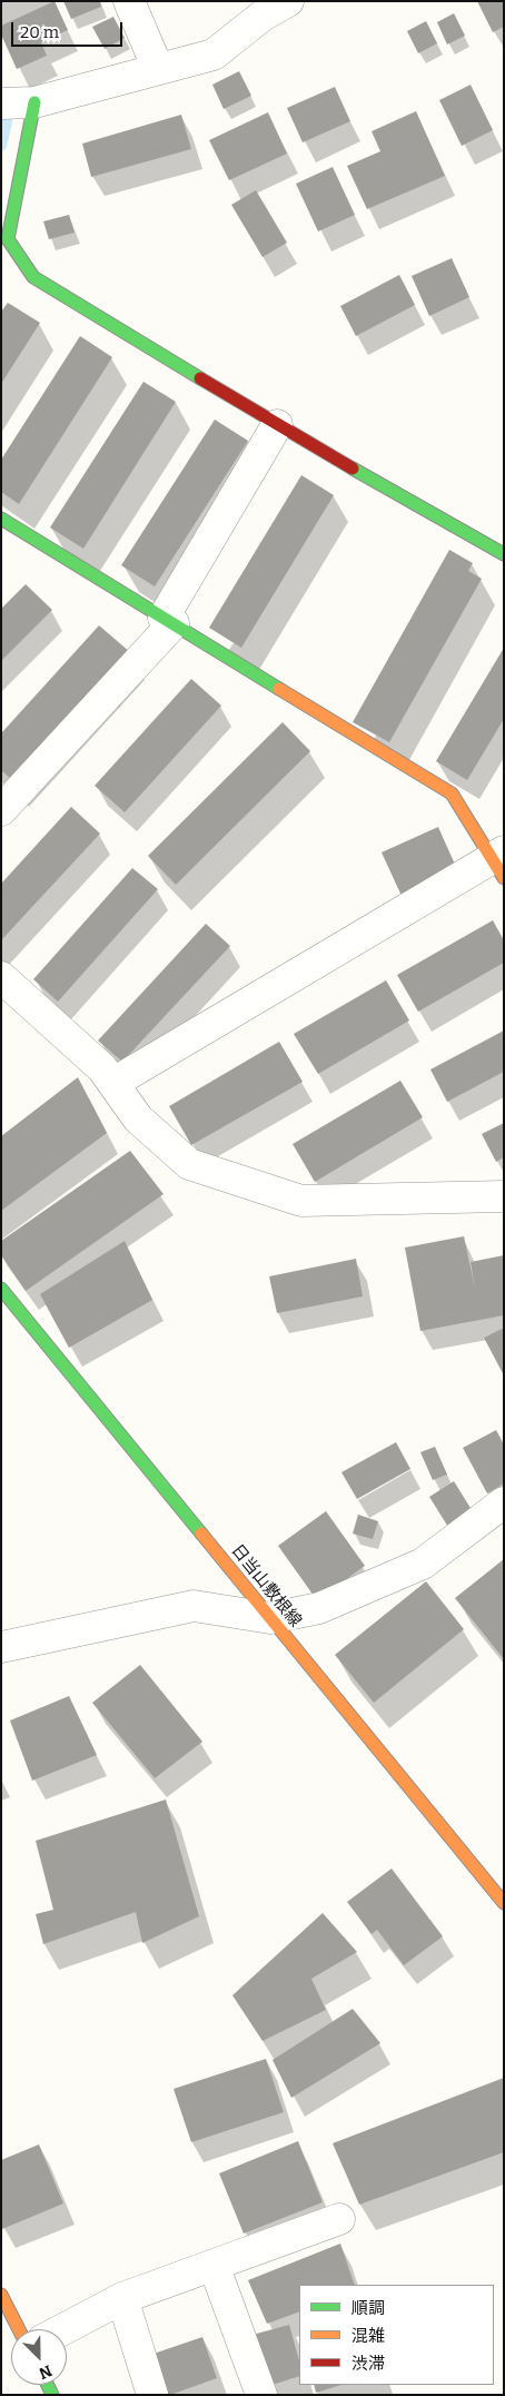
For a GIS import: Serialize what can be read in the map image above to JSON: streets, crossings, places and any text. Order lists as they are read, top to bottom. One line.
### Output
{"streets":{"street":["日当山敷根線"]},"legend":["順調","混雑","渋滞"],"scale_bar":"20 m","north":"bottom right"}
